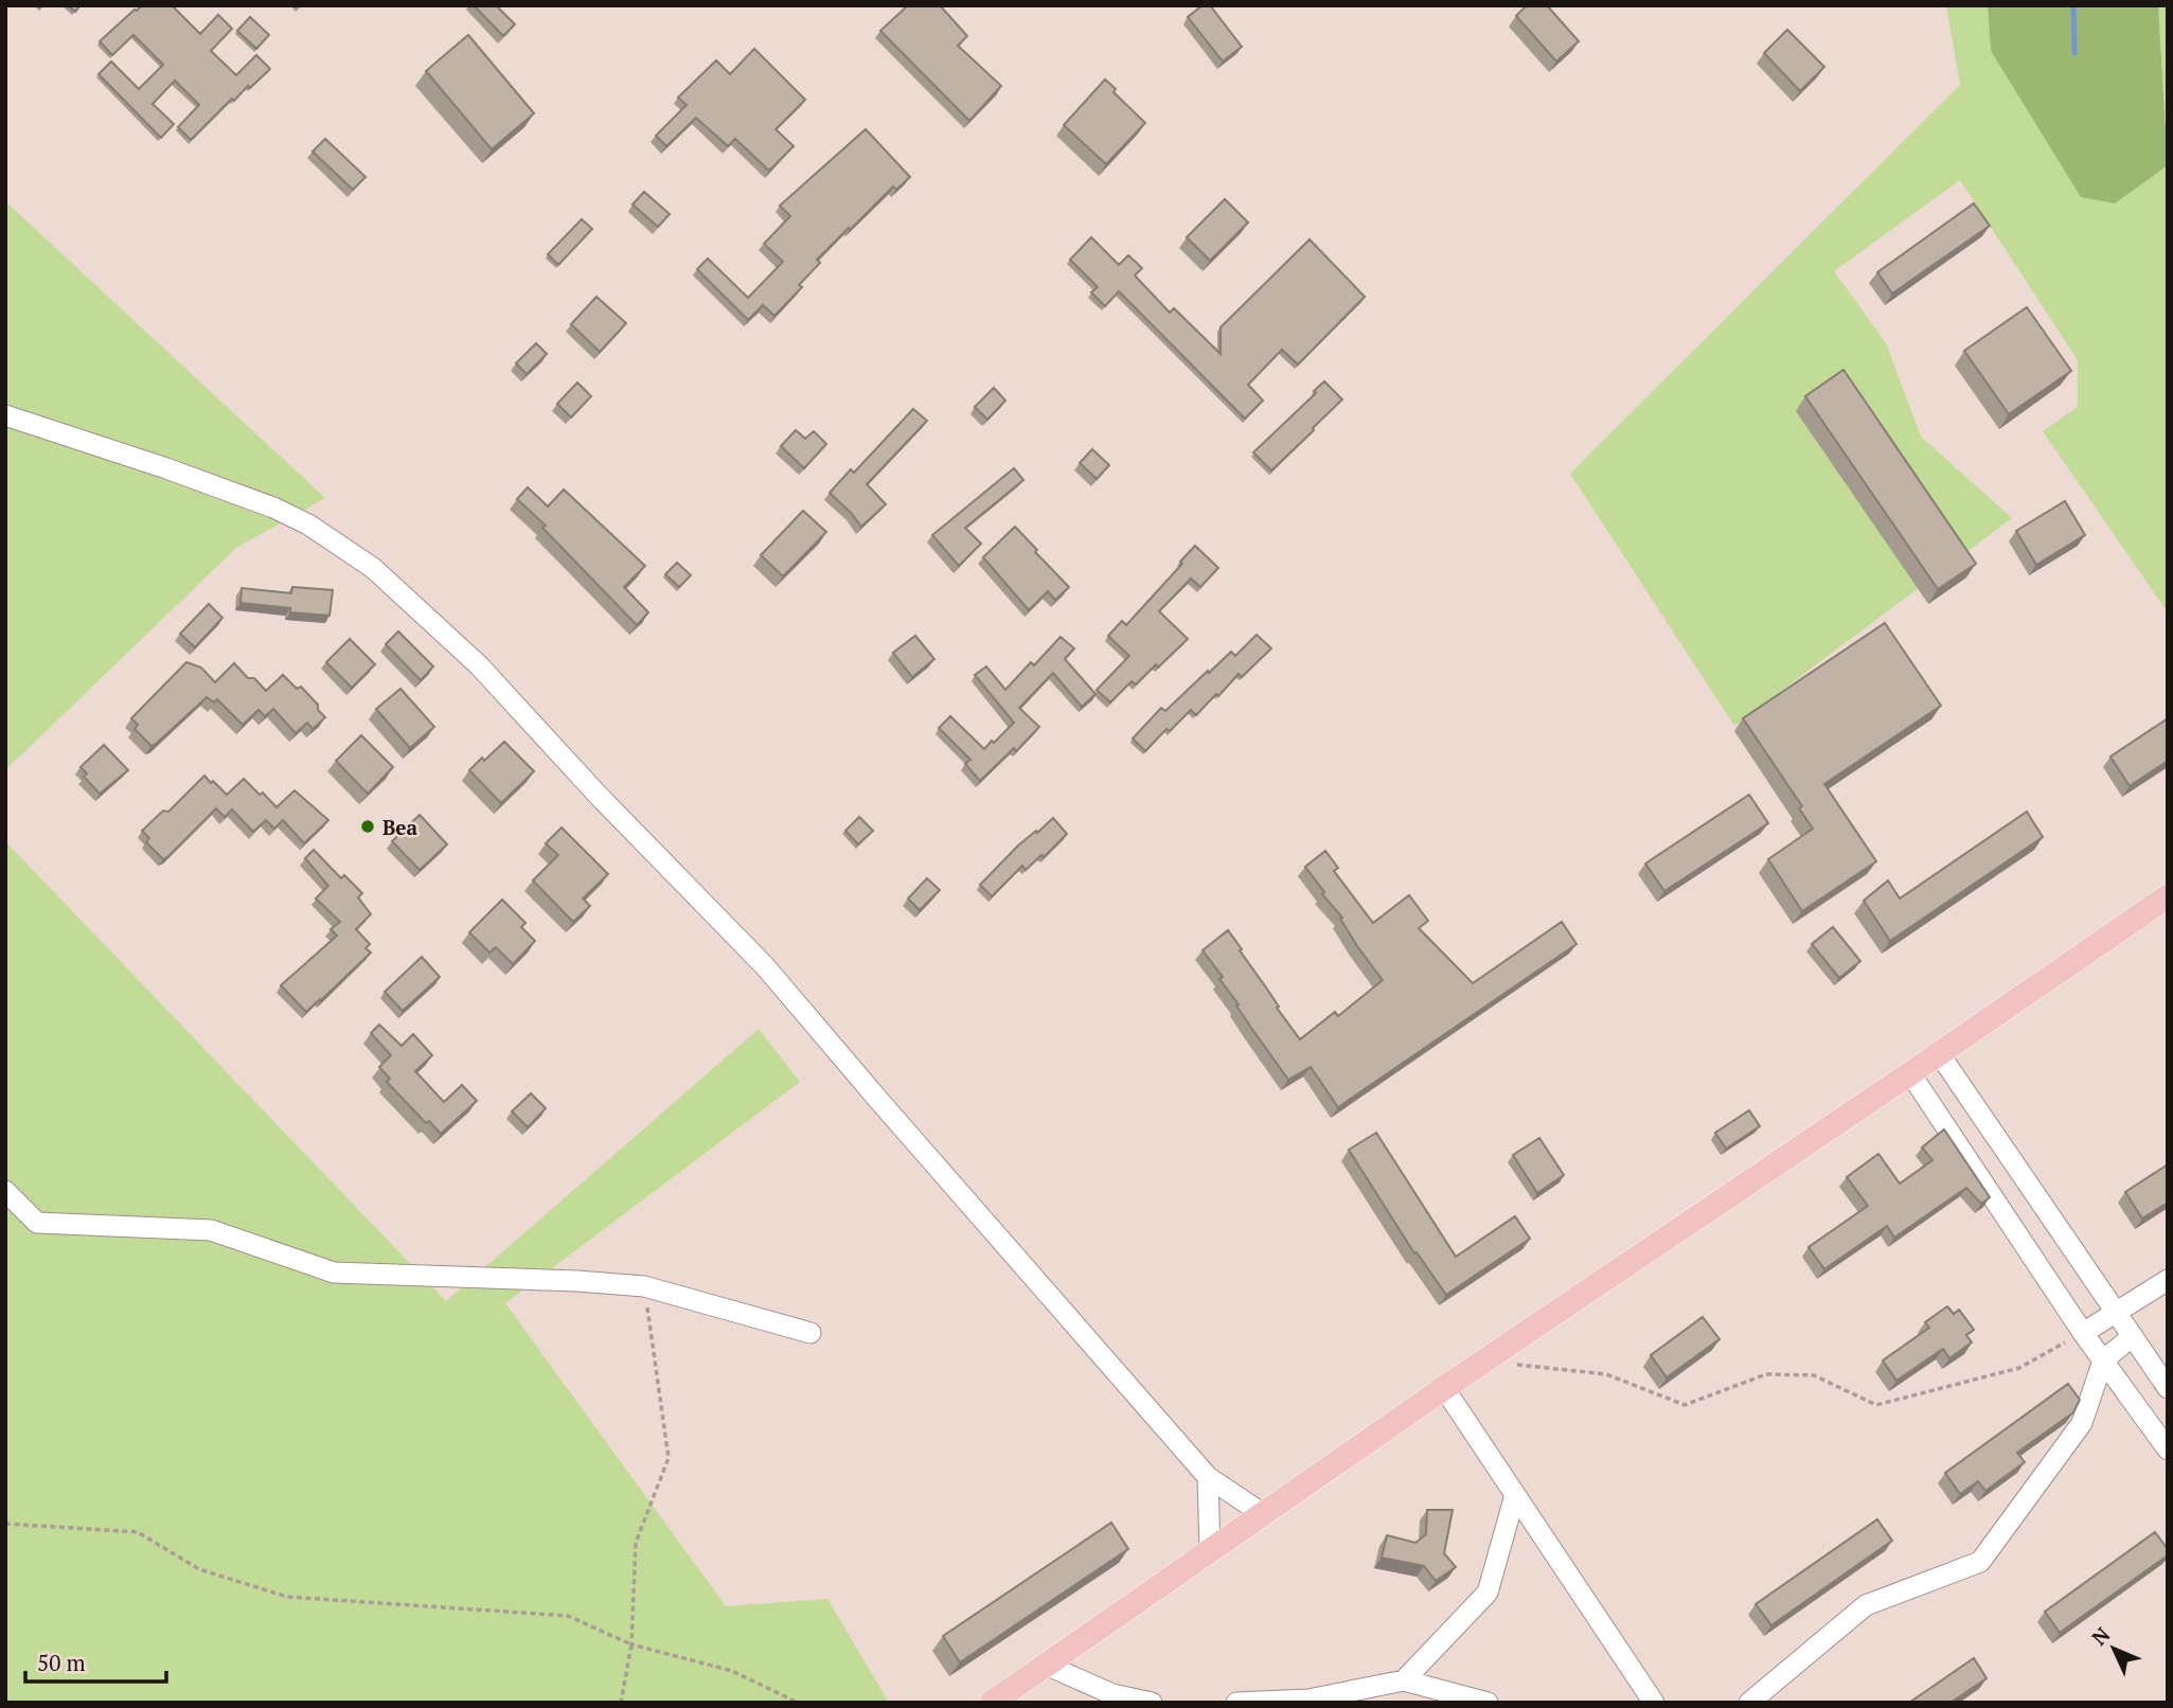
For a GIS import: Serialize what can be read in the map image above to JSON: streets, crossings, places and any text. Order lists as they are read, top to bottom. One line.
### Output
{"places":["Bea"],"scale_bar":"50 m","north":"top left"}
